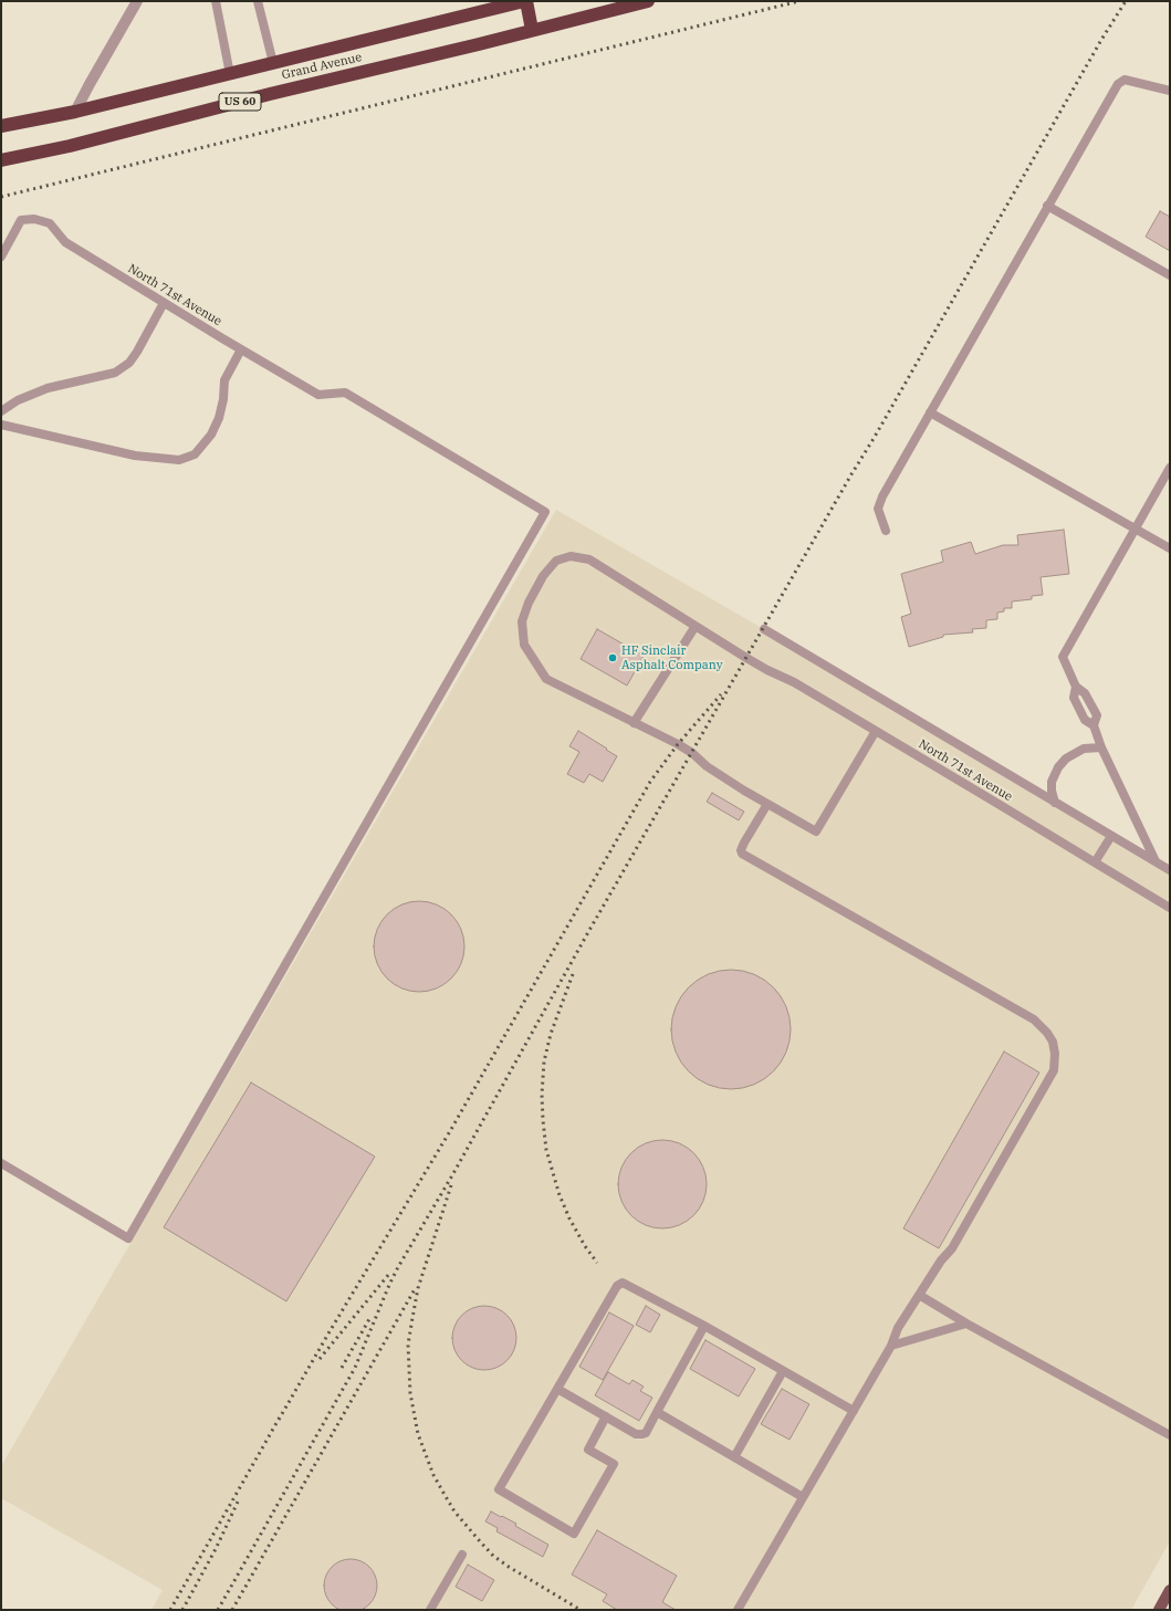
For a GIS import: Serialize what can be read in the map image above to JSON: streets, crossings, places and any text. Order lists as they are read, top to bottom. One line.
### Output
{"streets":{"highway":["Grand Avenue","US 60"],"lane":["North 71st Avenue"]},"places":["HF Sinclair Asphalt Company"]}
